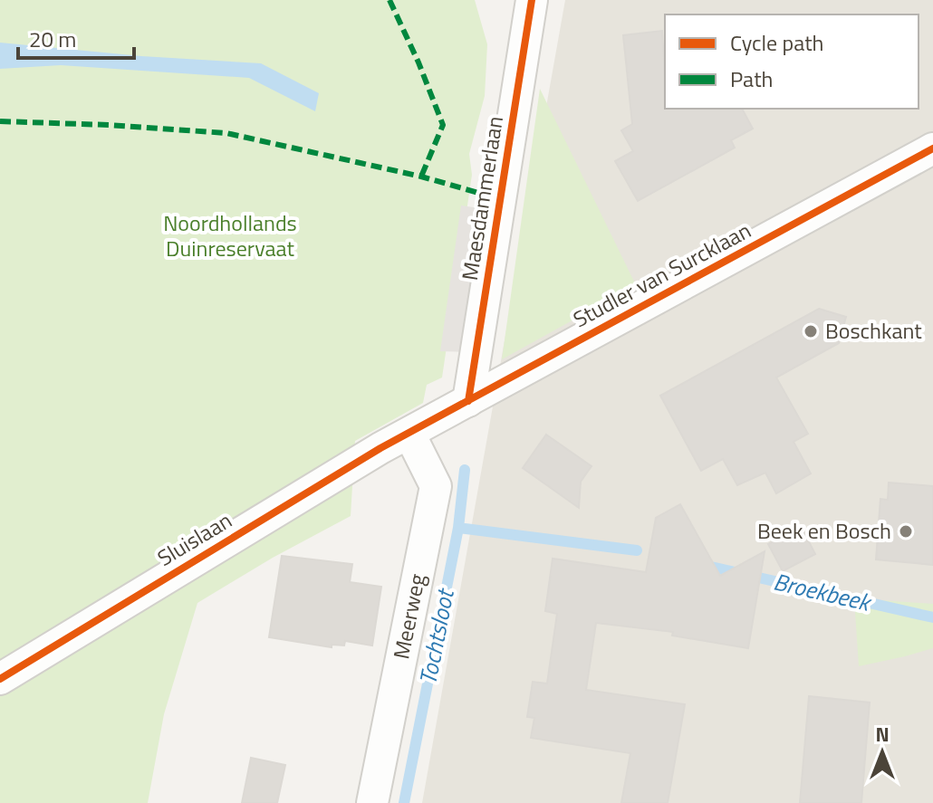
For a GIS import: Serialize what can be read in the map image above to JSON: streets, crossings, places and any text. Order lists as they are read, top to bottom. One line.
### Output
{"streets":{"street":["Maesdammerlaan","Studler van Surcklaan","Sluislaan","Meerweg"]},"crossings":[["Maesdammerlaan","Studler van Surcklaan"],["Studler van Surcklaan","Sluislaan"],["Studler van Surcklaan","Meerweg"],["Sluislaan","Meerweg"]],"water":["Broekbeek","Tochtsloot"],"parks":["Noordhollands Duinreservaat"],"places":["Boschkant","Beek en Bosch"],"legend":["Cycle path","Path"],"scale_bar":"20 m","north":"top"}
